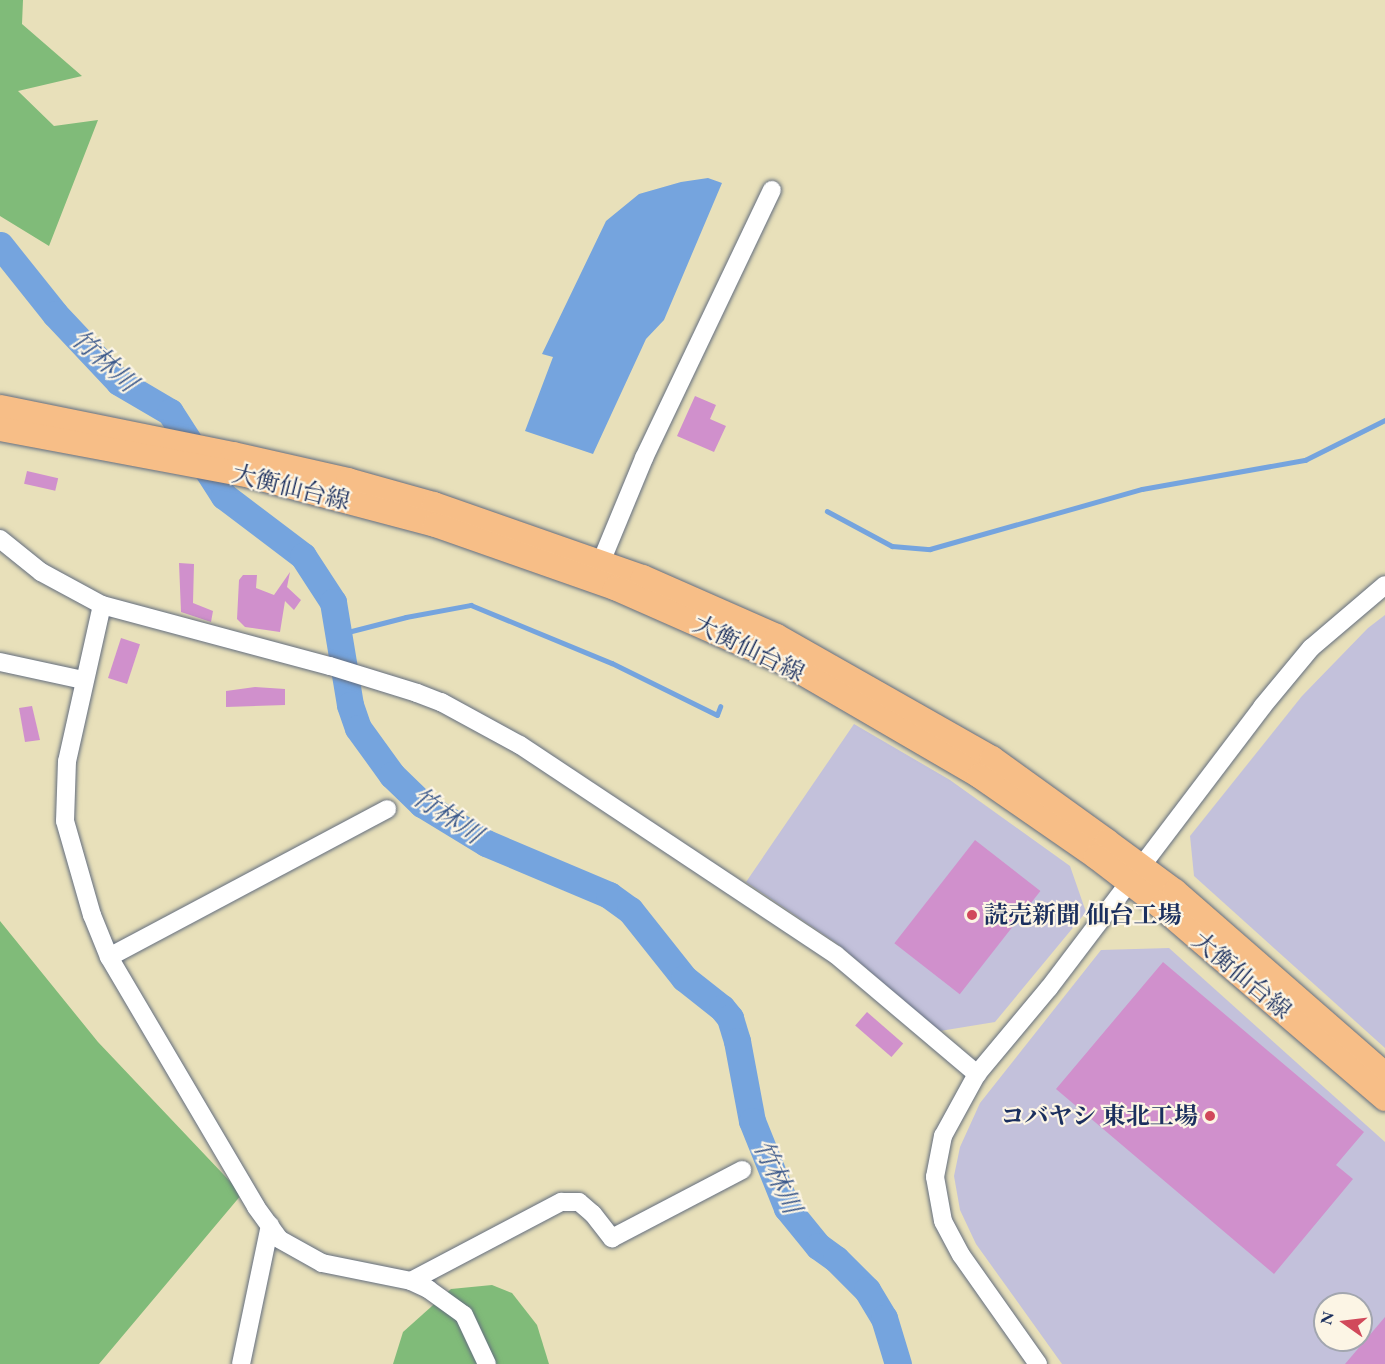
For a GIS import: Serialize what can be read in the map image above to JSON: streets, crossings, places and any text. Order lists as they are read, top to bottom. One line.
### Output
{"streets":{"main road":["大衡仙台線"]},"water":["竹林川"],"places":["読売新聞 仙台工場","コバヤシ 東北工場"],"north":"left"}
